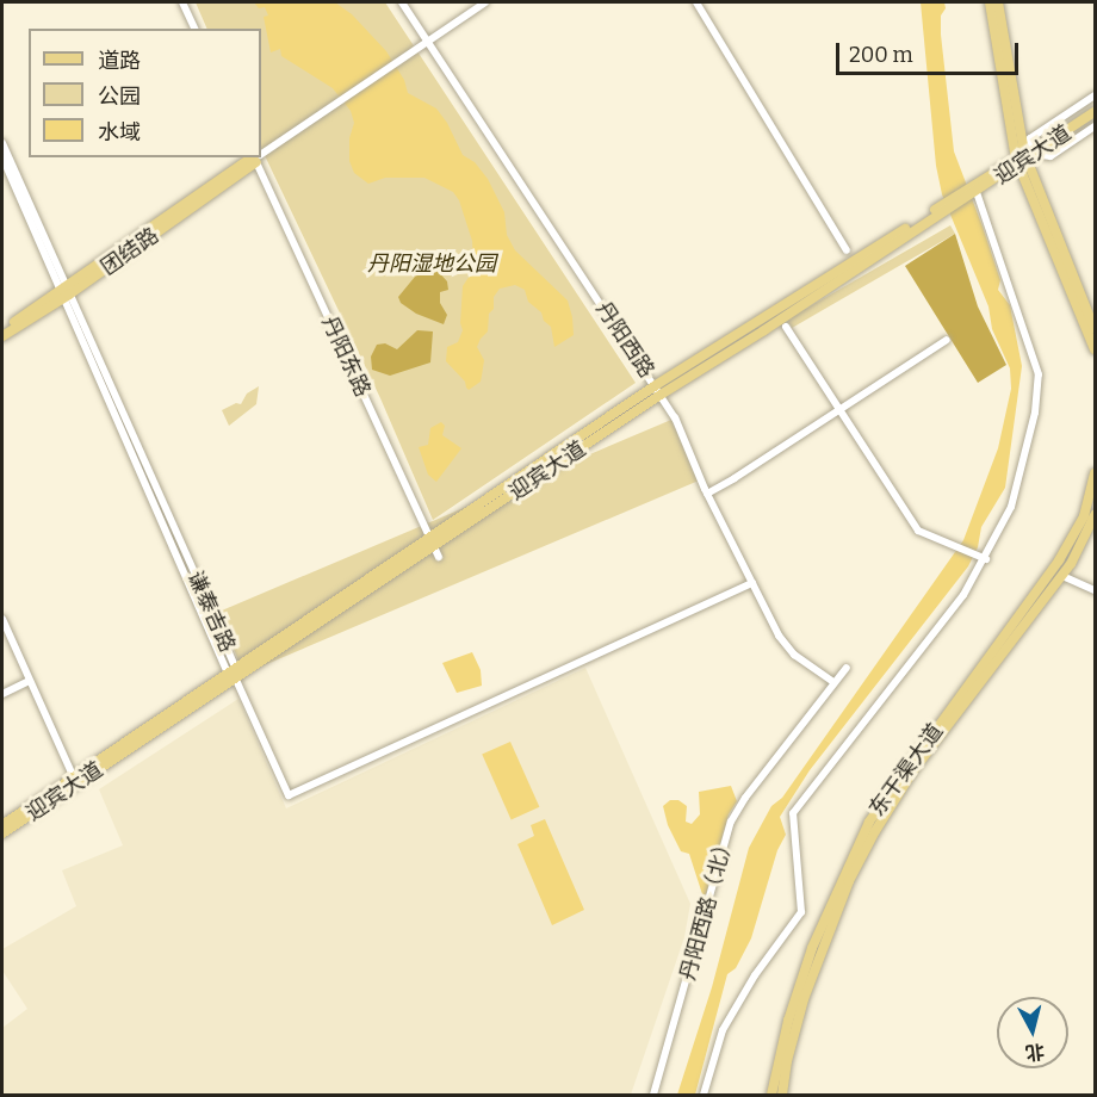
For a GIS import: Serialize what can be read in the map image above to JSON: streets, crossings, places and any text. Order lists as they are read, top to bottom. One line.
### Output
{"streets":{"main road":["迎宾大道","团结路","东干渠大道"],"street":["丹阳西路","丹阳东路","谦泰吉路","丹阳西路（北）"]},"crossings":[["迎宾大道","丹阳西路"],["迎宾大道","丹阳东路"],["迎宾大道","谦泰吉路"],["团结路","谦泰吉路"],["丹阳西路","谦泰吉路"],["丹阳西路","丹阳西路（北）"]],"parks":["丹阳湿地公园"],"legend":["道路","公园","水域"],"scale_bar":"200 m","north":"bottom"}
